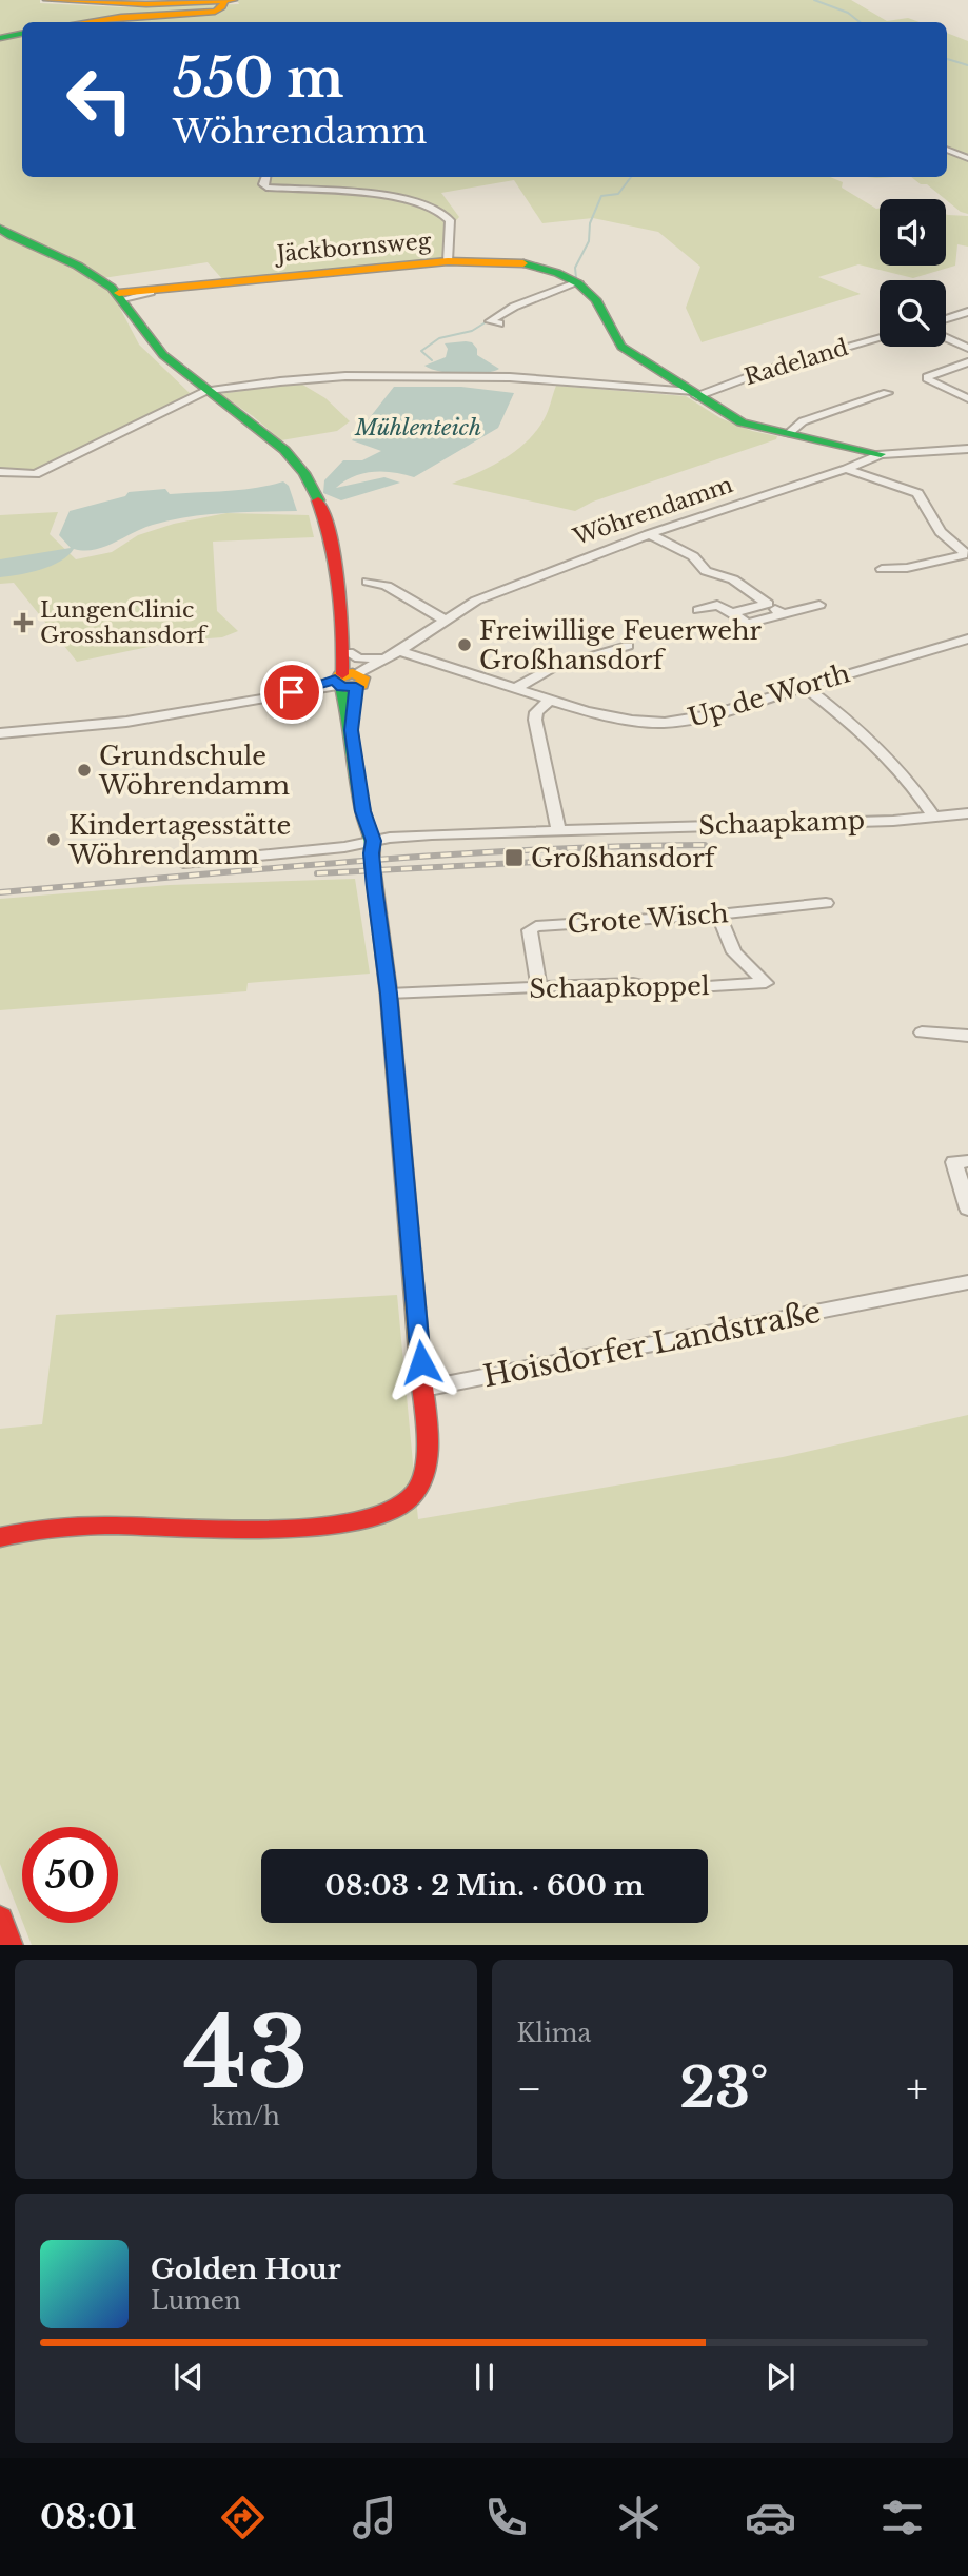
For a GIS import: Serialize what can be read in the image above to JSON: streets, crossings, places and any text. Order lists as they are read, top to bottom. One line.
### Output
{"streets":{"main road":["Jäckbornsweg"],"street":["Radeland","Wöhrendamm","Up de Worth","Schaapkamp","Grote Wisch","Schaapkoppel","Hoisdorfer Landstraße"]},"crossings":[["Wöhrendamm","Up de Worth"],["Grote Wisch","Schaapkoppel"]],"water":["Mühlenteich"],"places":{"health":["LungenClinic Grosshansdorf"],"other":["Freiwillige Feuerwehr Großhansdorf","Grundschule Wöhrendamm","Kindertagesstätte Wöhrendamm"],"transit":["Großhansdorf"]},"page":{"turn":["550 m","Wöhrendamm"],"limit":"50","trip":"08:03 · 2 Min. · 600 m","tile":[["43","km/h"],"Klima"],"heat":["−","23°","+"],"song":["Golden Hour","Lumen"],"tabs":"08:01"}}
